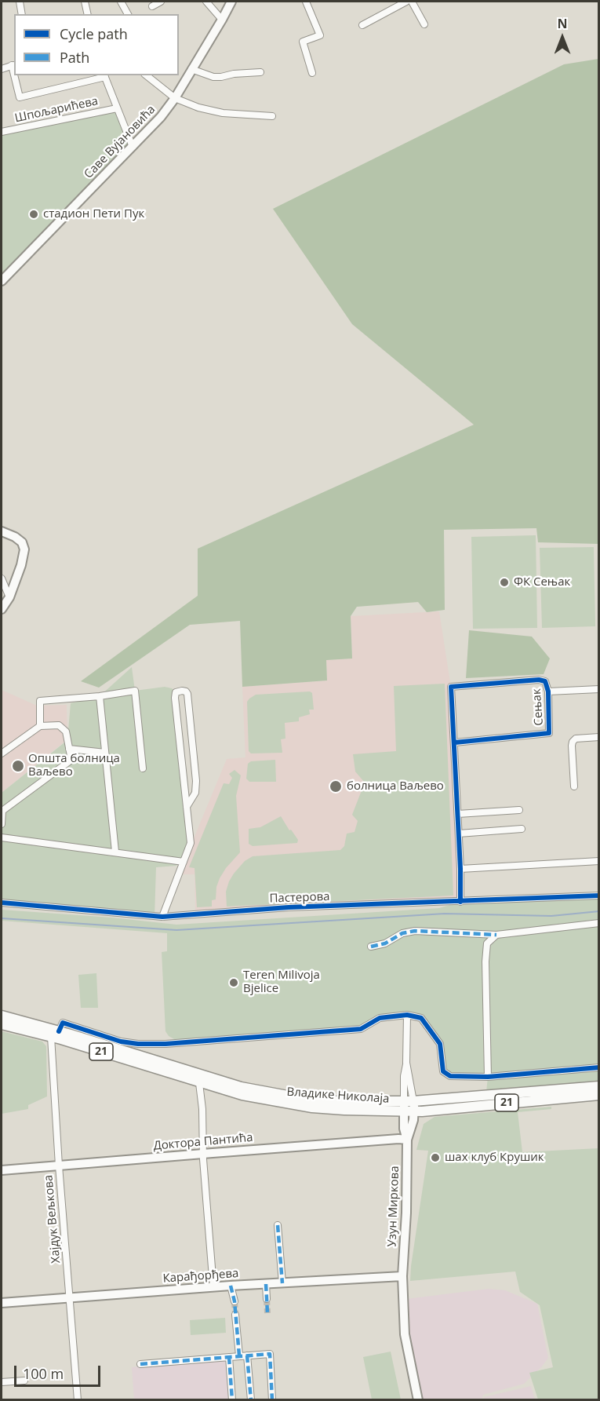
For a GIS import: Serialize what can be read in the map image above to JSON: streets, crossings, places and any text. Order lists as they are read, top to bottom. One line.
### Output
{"streets":{"main road":["21","Владике Николаја"],"street":["Шпољарићева","Саве Вујановића","Сењак","Пастерова","Доктора Пантића","Узун Миркова","Хајдук Вељкова","Карађорђева"]},"crossings":[["Владике Николаја","Узун Миркова"],["Владике Николаја","Хајдук Вељкова"],["Доктора Пантића","Узун Миркова"],["Доктора Пантића","Хајдук Вељкова"],["Узун Миркова","Карађорђева"],["Хајдук Вељкова","Карађорђева"]],"places":["стадион Пети Пук","ФК Сењак","Општа болница Ваљево","болница Ваљево","Teren Milivoja Bjelice","шах клуб Крушик"],"legend":["Cycle path","Path"],"scale_bar":"100 m","north":"top"}
